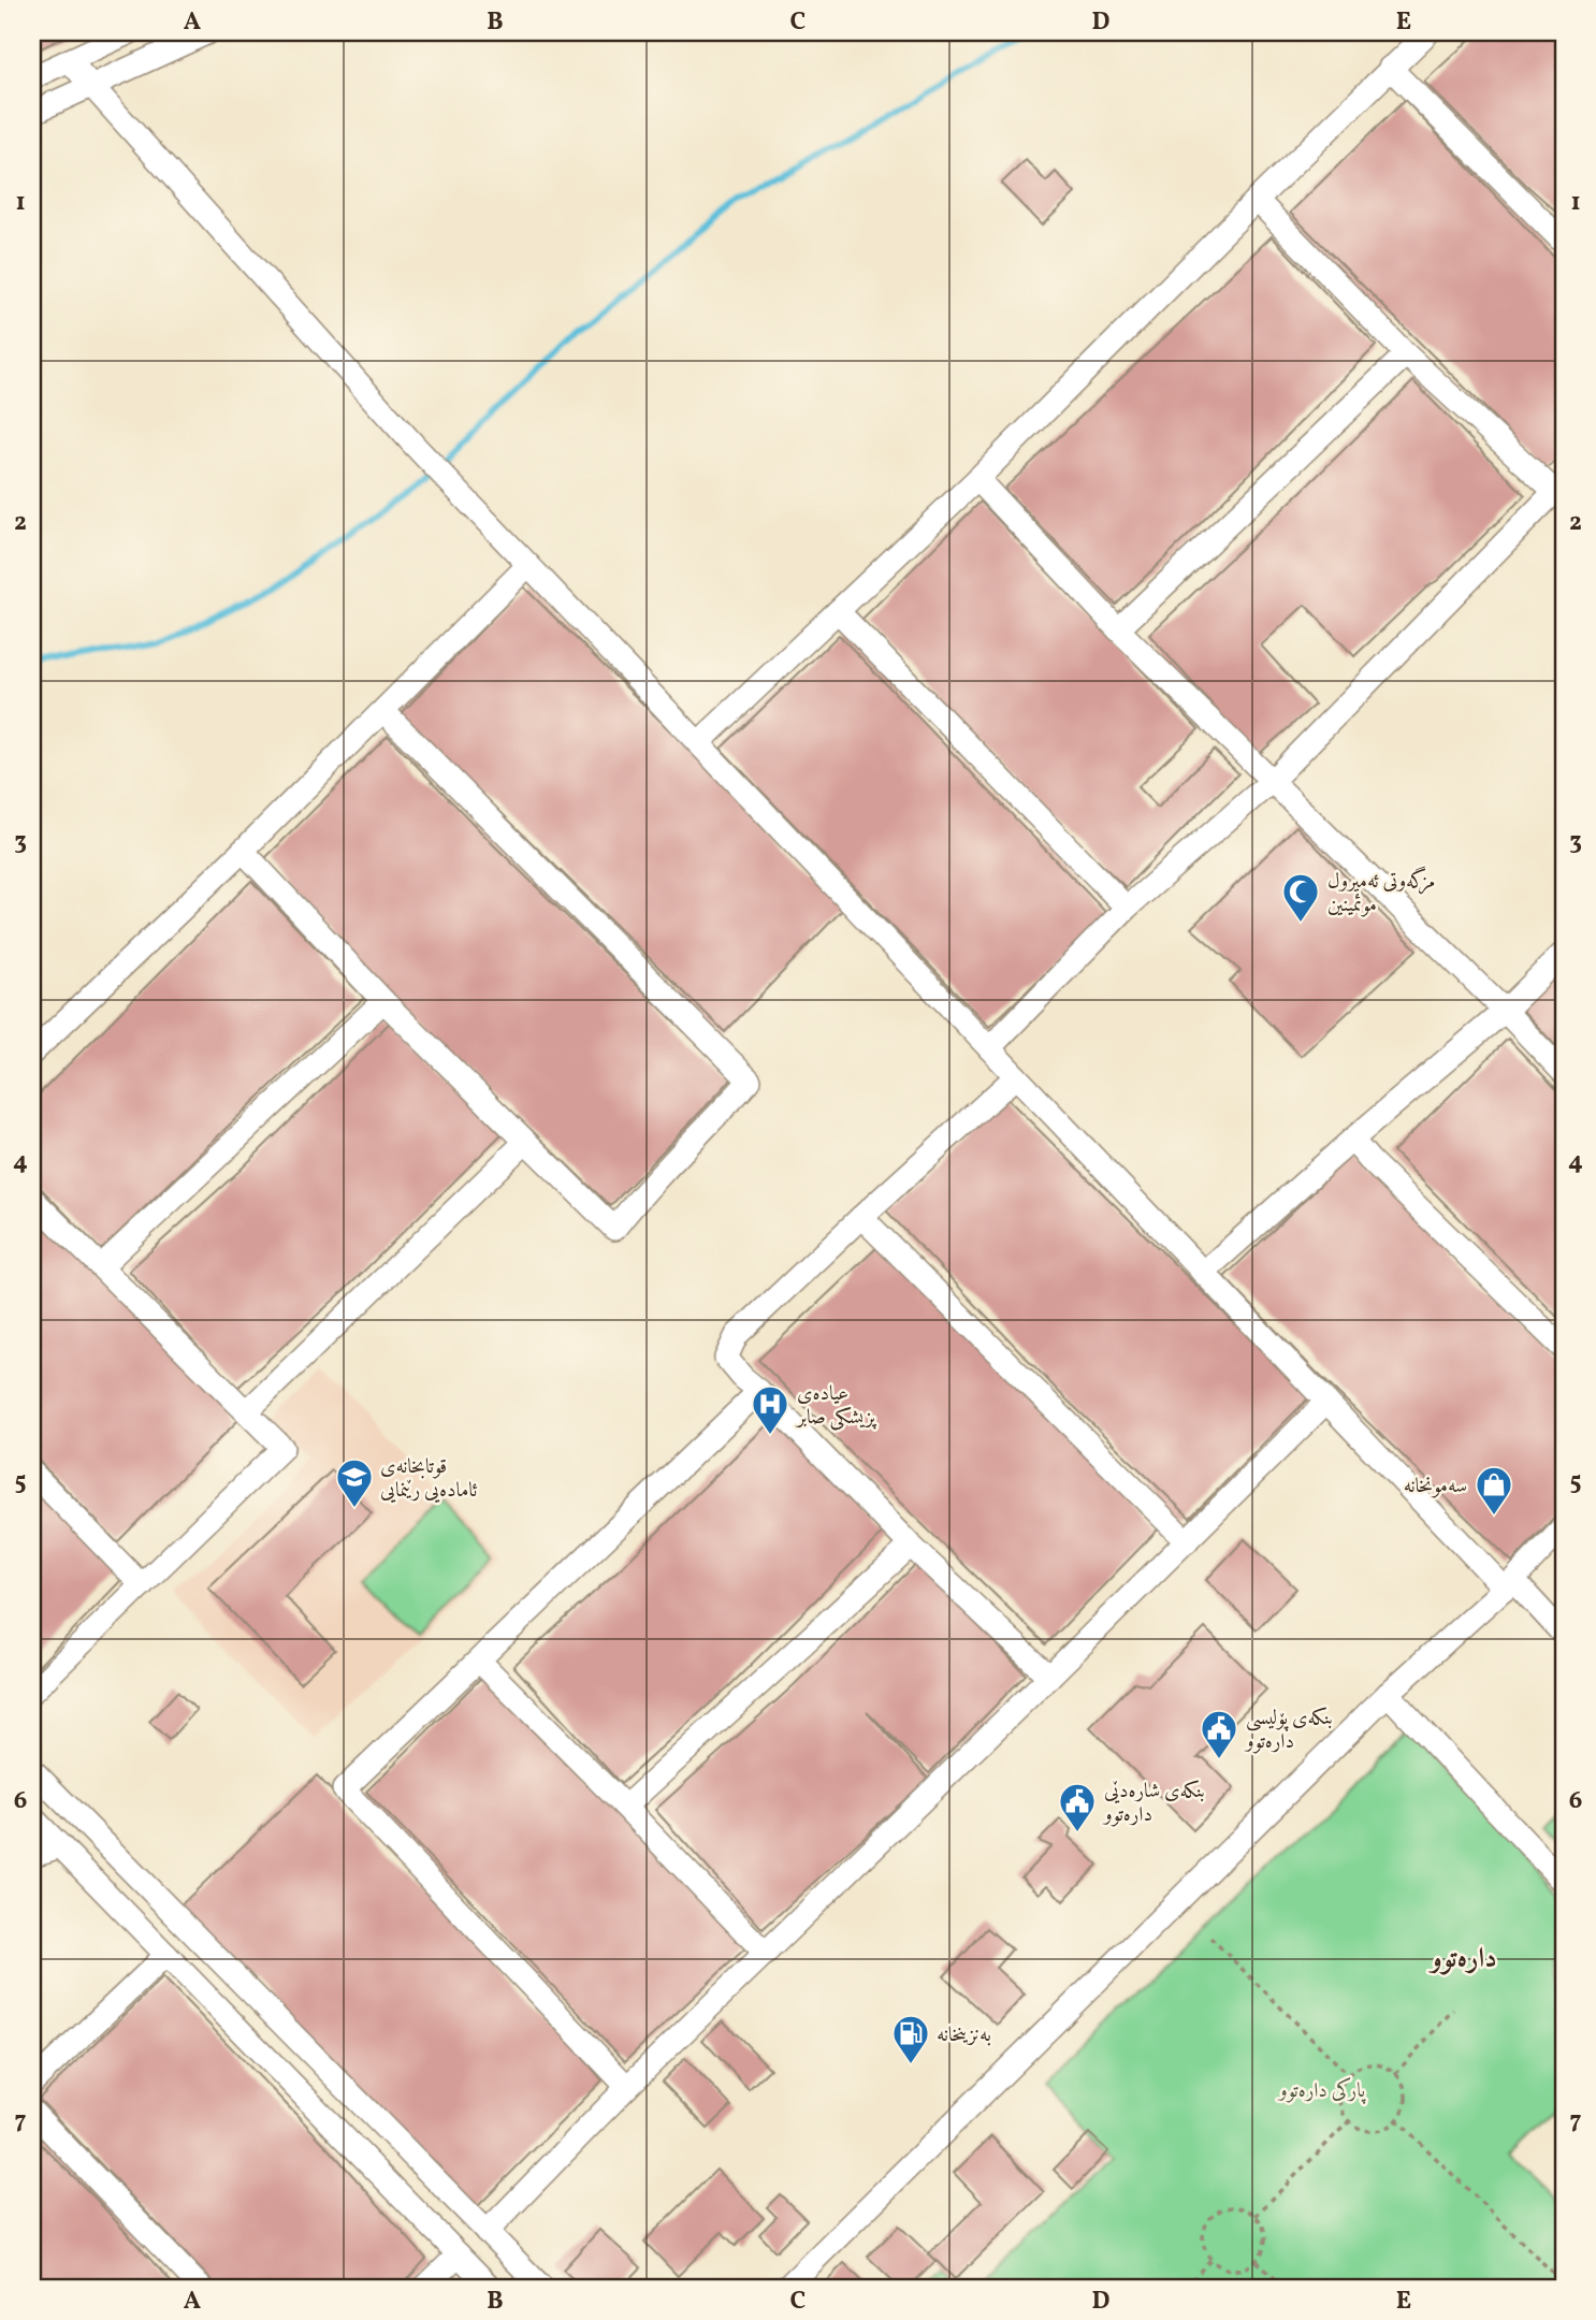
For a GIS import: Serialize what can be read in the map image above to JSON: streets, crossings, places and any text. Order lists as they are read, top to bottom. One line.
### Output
{"districts":["دارەتوو"],"parks":["پارکی دارەتوو"],"places":{"mosque":["مزگەوتی ئەمیرول موئمینین"],"hospital":["عیادەی پزیشکی صابر"],"school or university":["قوتابخانەی ئامادەیی رێنمایی"],"shop":["سەمونخانە"],"public building":["بنکەی پۆلیسی دارەتوو","بنکەی شارەدێی دارەتوو"],"fuel station":["بەنزینخانە"]},"grid":{"columns":["A","B","C","D","E"],"rows":["1","2","3","4","5","6","7"]}}
